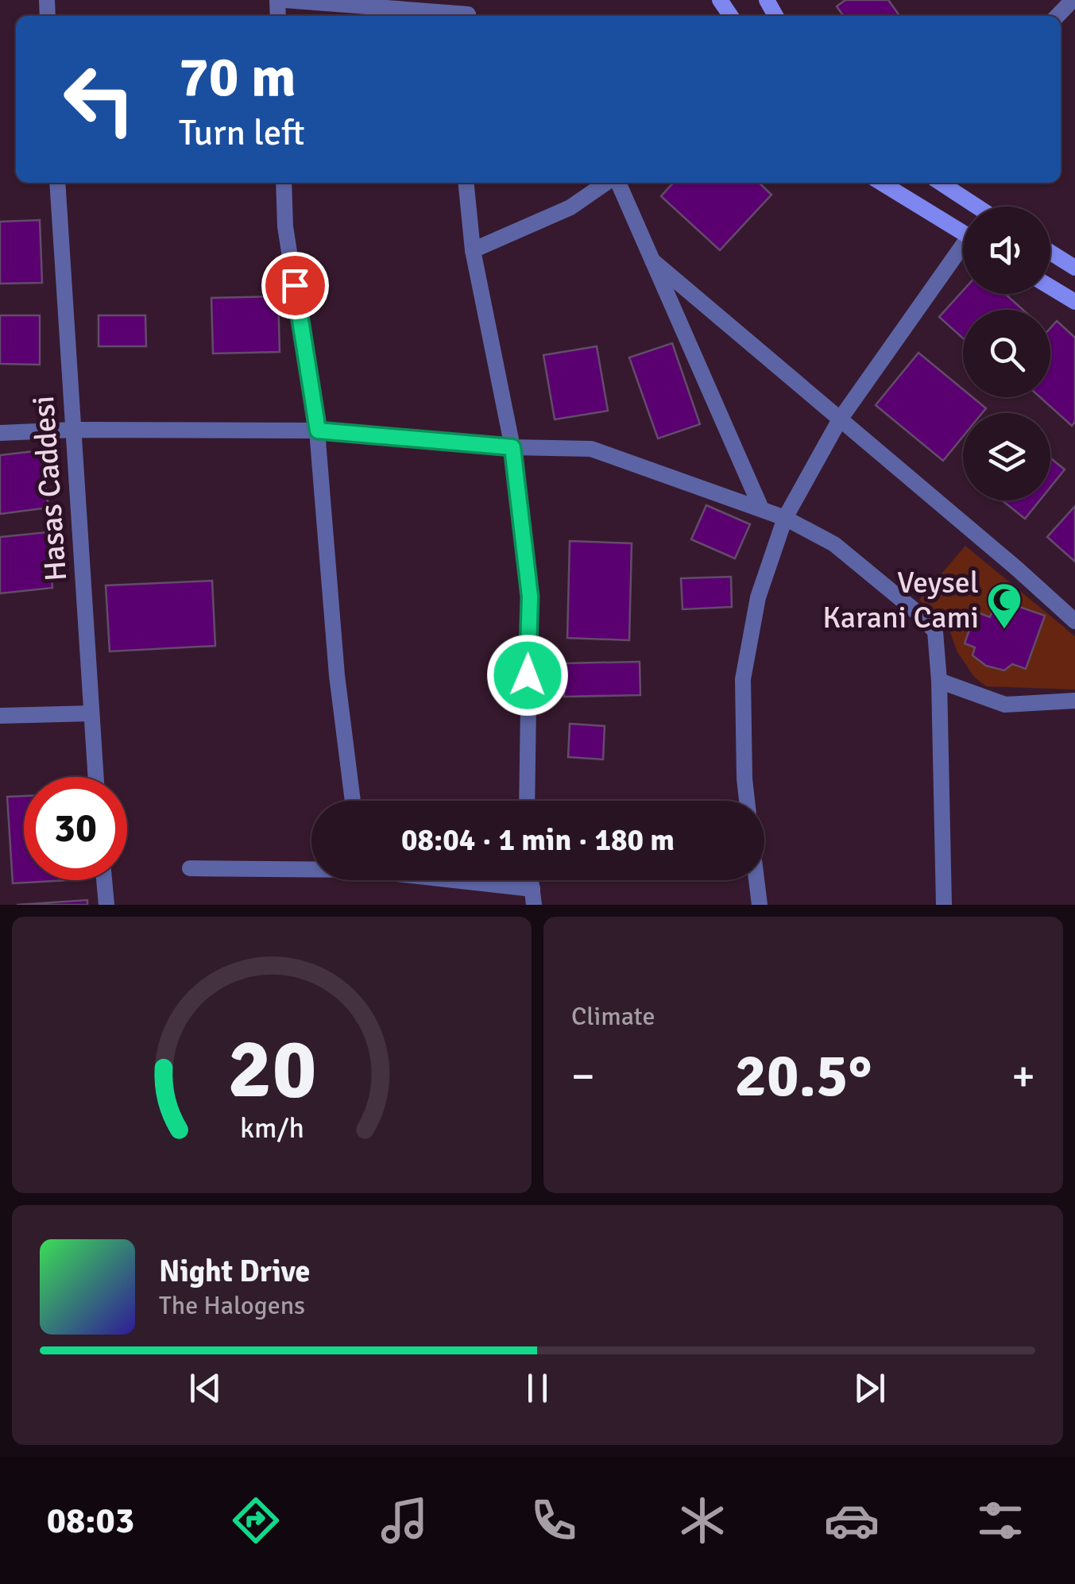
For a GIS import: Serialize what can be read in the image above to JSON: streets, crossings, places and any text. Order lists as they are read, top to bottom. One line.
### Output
{"streets":{"street":["Hasas Caddesi"]},"places":{"mosque":["Veysel Karani Cami"]},"page":{"turn":["70 m","Turn left"],"limit":"30","trip":"08:04 · 1 min · 180 m","tile":"Climate","heat":["−","20.5°","+"],"song":["Night Drive","The Halogens"],"tabs":"08:03","gauge":["20","km/h"]}}
